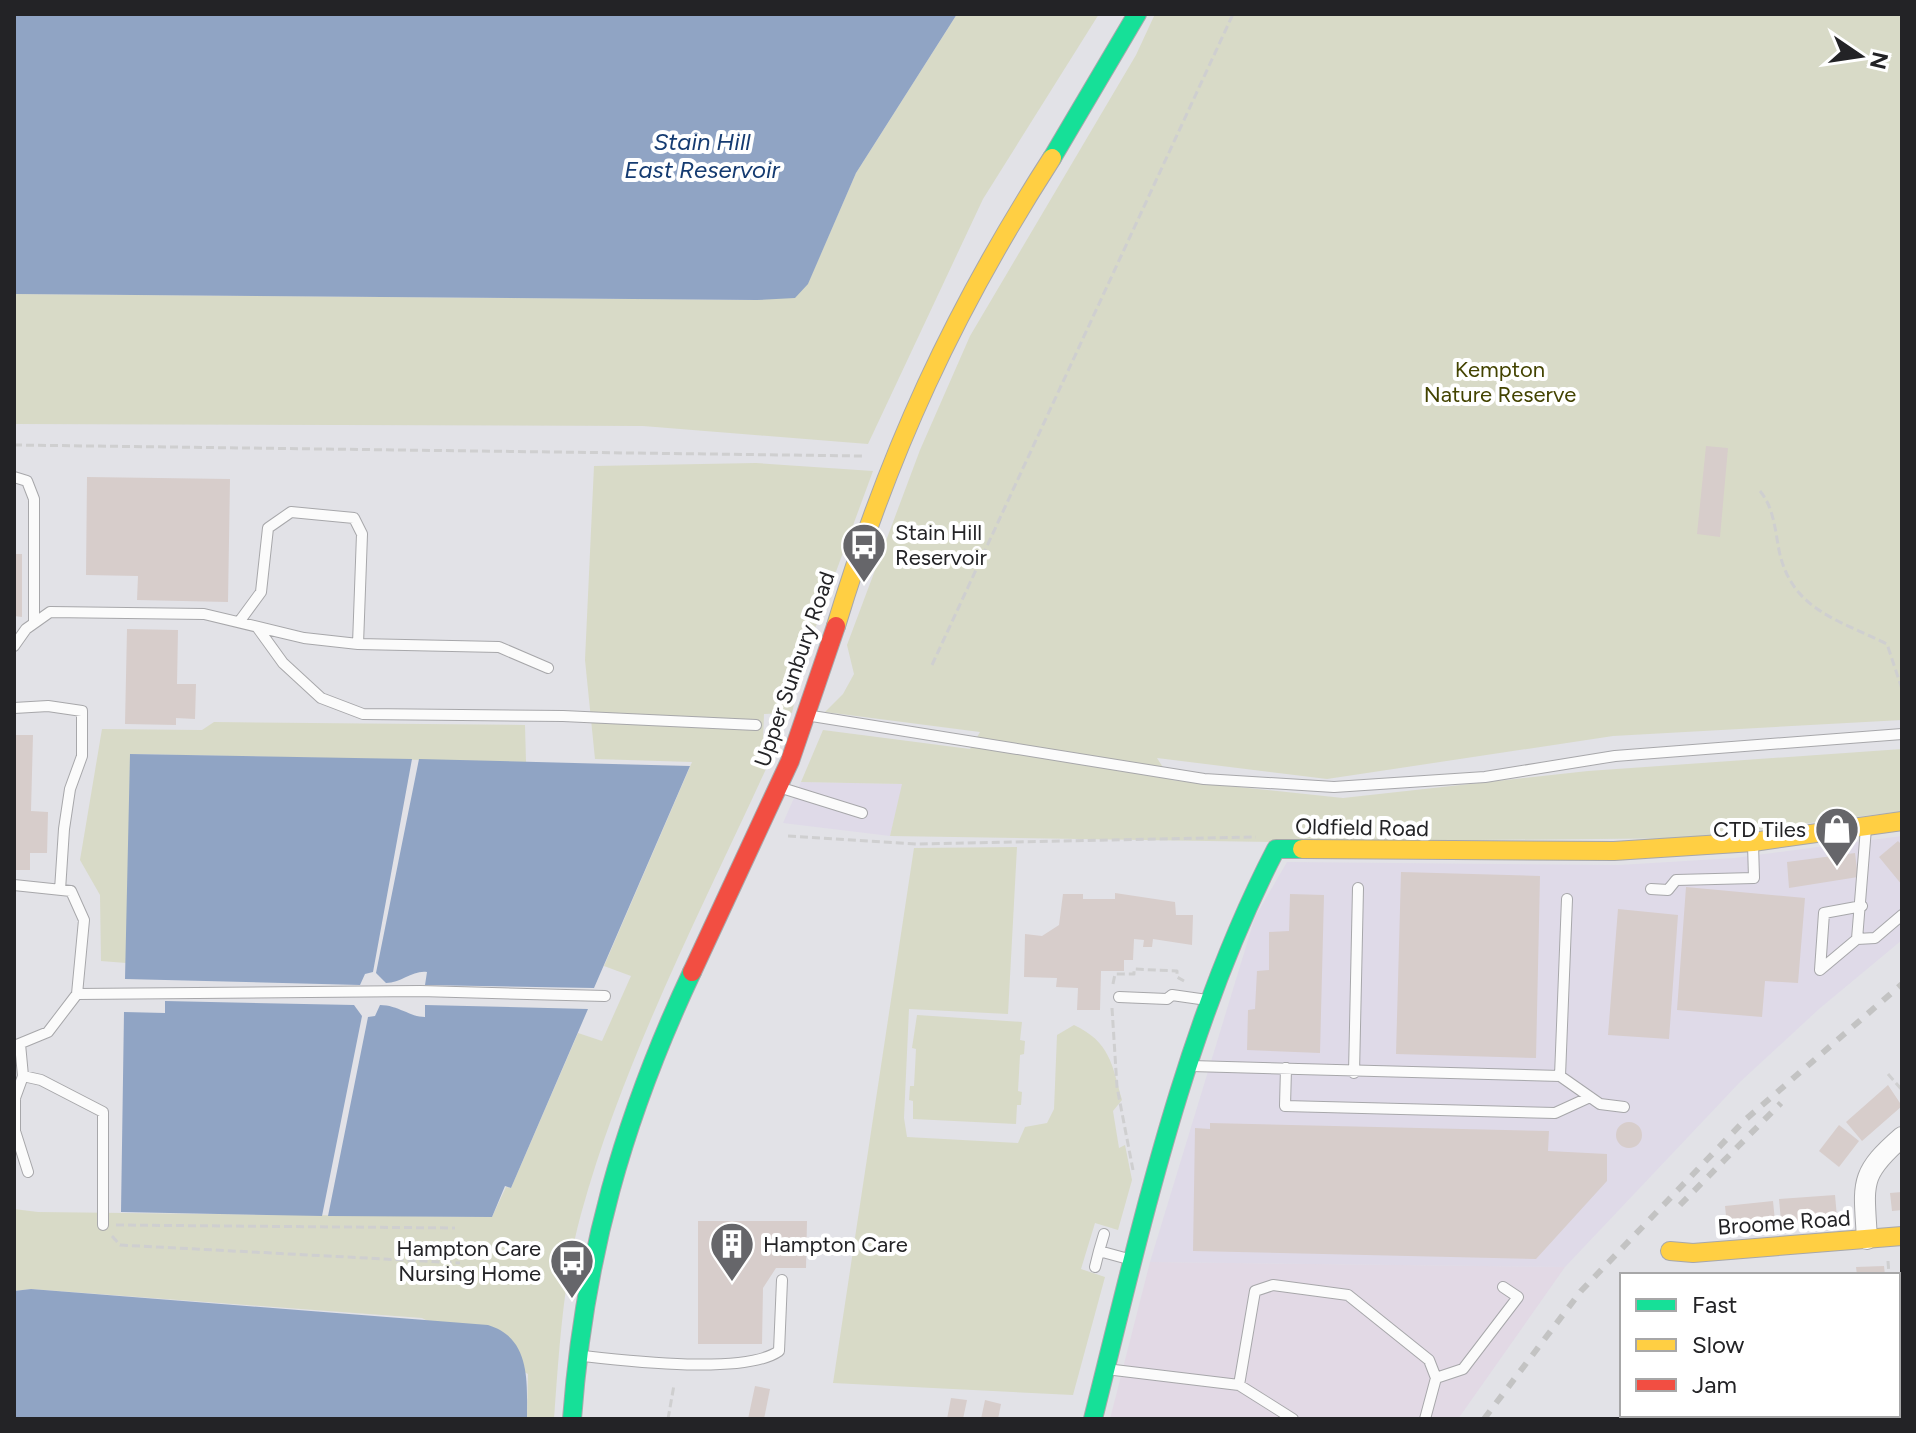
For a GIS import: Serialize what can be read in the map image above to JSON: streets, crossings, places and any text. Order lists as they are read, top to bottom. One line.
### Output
{"streets":{"main road":["Upper Sunbury Road","Oldfield Road","Broome Road"]},"water":["Stain Hill East Reservoir"],"parks":["Kempton Nature Reserve"],"places":{"bus stop":["Stain Hill Reservoir","Hampton Care Nursing Home"],"shop":["CTD Tiles"],"building":["Hampton Care"]},"legend":["Fast","Slow","Jam"],"north":"right"}
